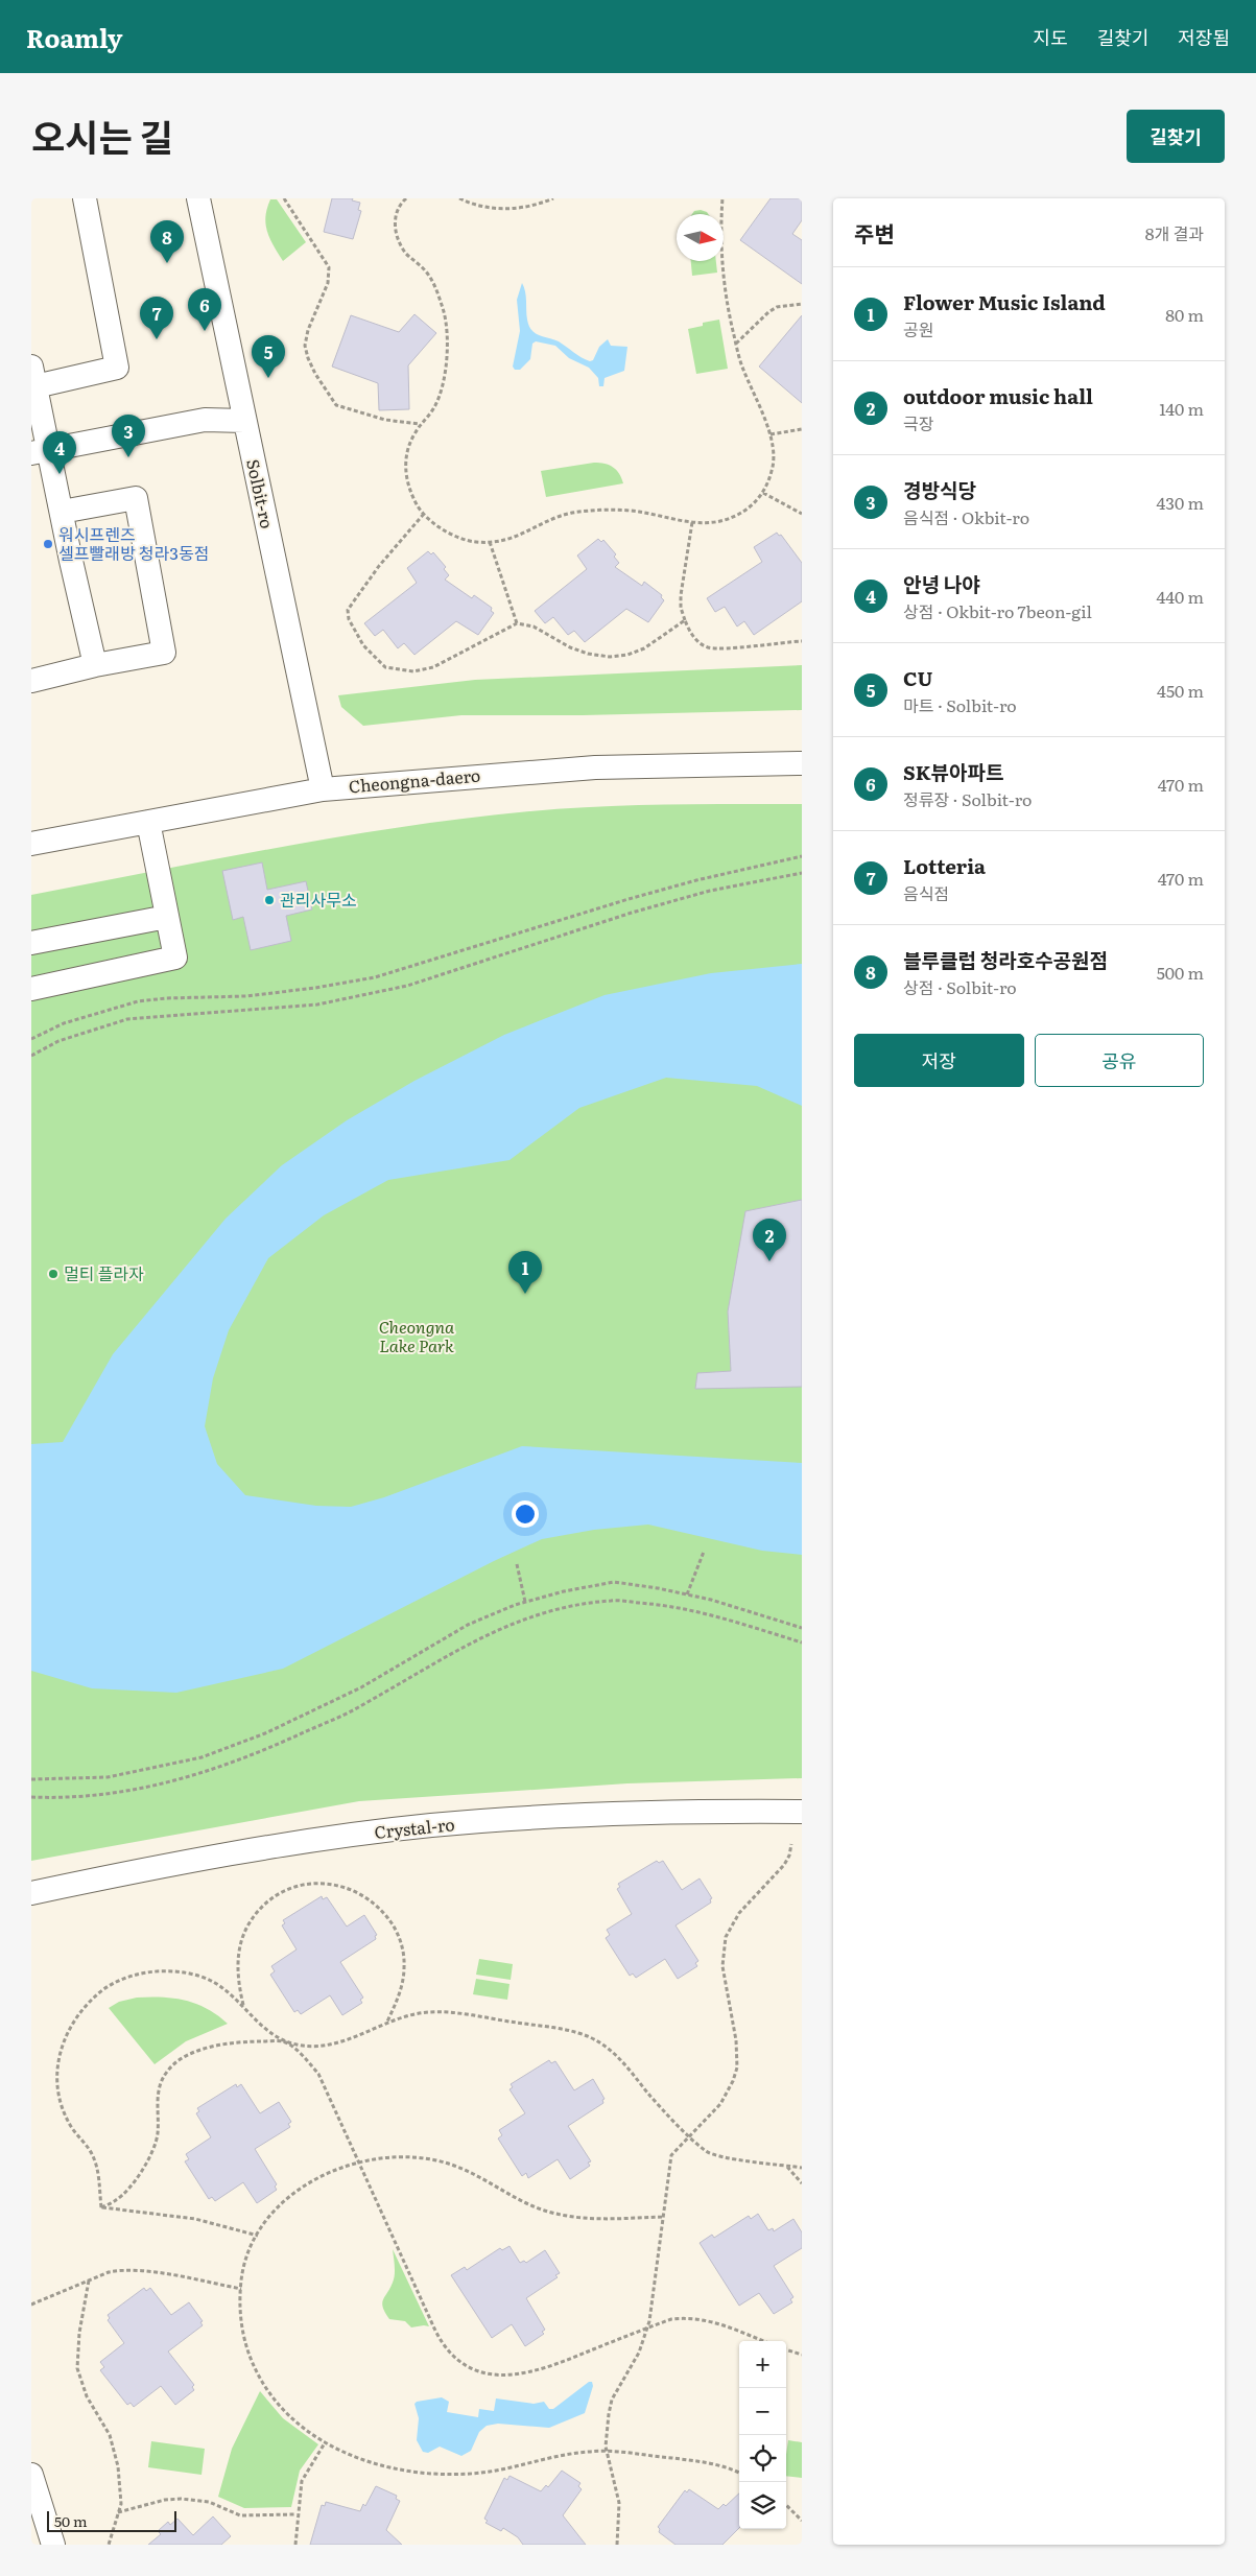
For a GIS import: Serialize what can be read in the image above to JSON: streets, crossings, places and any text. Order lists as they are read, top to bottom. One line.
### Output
{"streets":{"street":["Solbit-ro","Cheongna-daero","Crystal-ro"]},"crossings":[["Solbit-ro","Cheongna-daero"]],"parks":["Cheongna Lake Park"],"places":["워시프렌즈 셀프빨래방 청라3동점","관리사무소","멀티 플라자"],"scale_bar":"50 m","north":"right","page":{"header":"Roamly","nav":["지도","길찾기","저장됨"],"title":"오시는 길","buttons":["길찾기",["저장","공유"]],"heading":["주변","8개 결과"],"pins":["8","6","7","5","3","4","2","1"],"list":[{"mark":"1","name":"Flower Music Island","note":"공원","value":"80 m"},{"mark":"2","name":"outdoor music hall","note":"극장","value":"140 m"},{"mark":"3","name":"경방식당","note":"음식점 · Okbit-ro","value":"430 m"},{"mark":"4","name":"안녕 나야","note":"상점 · Okbit-ro 7beon-gil","value":"440 m"},{"mark":"5","name":"CU","note":"마트 · Solbit-ro","value":"450 m"},{"mark":"6","name":"SK뷰아파트","note":"정류장 · Solbit-ro","value":"470 m"},{"mark":"7","name":"Lotteria","note":"음식점","value":"470 m"},{"mark":"8","name":"블루클럽 청라호수공원점","note":"상점 · Solbit-ro","value":"500 m"}],"map_buttons":["+","−"],"scale":"50 m"}}
